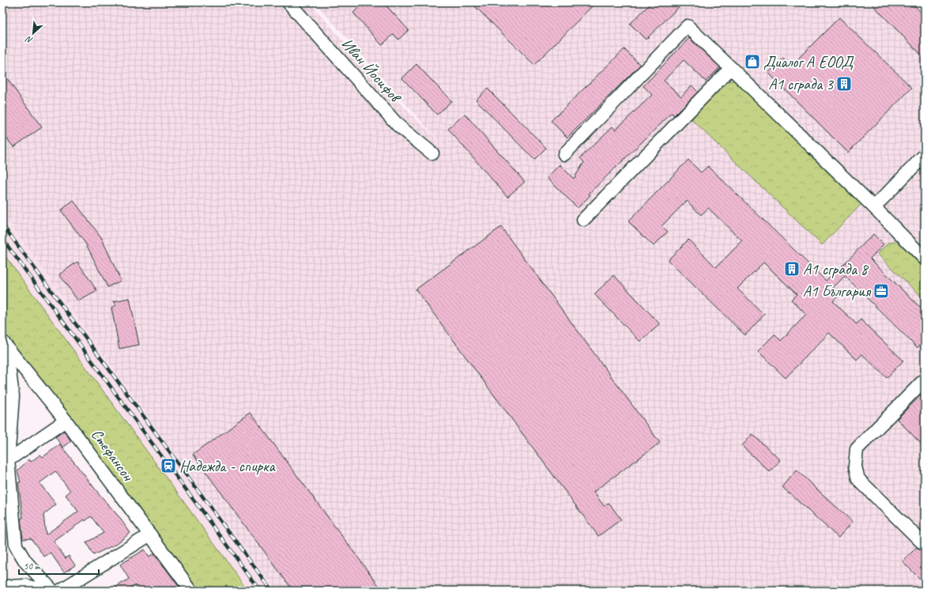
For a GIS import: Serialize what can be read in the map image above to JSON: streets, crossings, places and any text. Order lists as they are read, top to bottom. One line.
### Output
{"streets":{"street":["Иван Йосифов","Стефансон"]},"places":{"shop":["Диалог А ЕООД"],"building":["А1 сграда 3","А1 сграда 8"],"office":["А1 България"],"station":["Надежда - спирка"]},"scale_bar":"50 m","north":"bottom left"}
